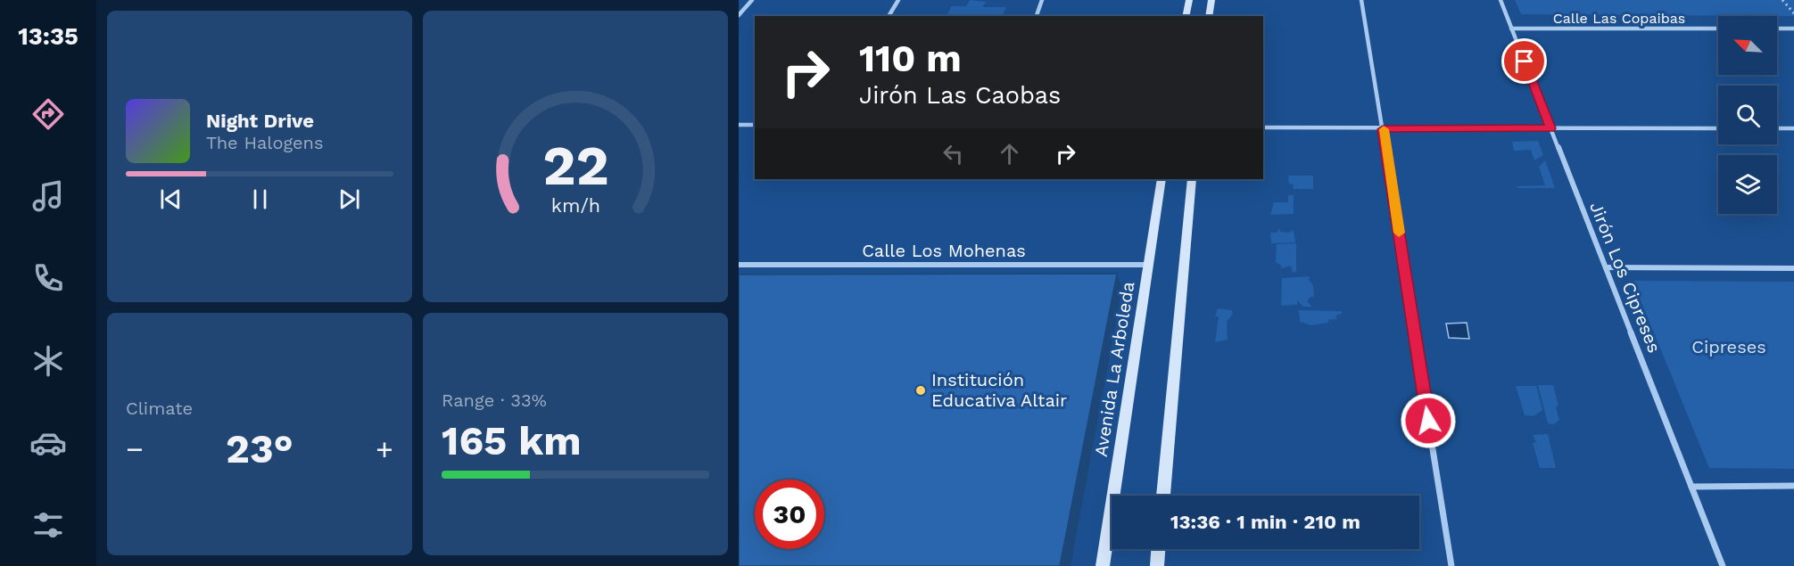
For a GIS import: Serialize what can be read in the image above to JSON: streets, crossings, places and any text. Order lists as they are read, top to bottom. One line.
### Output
{"streets":{"street":["Calle Las Copaibas","Calle Los Mohenas","Jirón Los Cipreses","Avenida La Arboleda"]},"crossings":[["Calle Las Copaibas","Jirón Los Cipreses"],["Calle Los Mohenas","Avenida La Arboleda"]],"parks":["Cipreses"],"places":["Institución Educativa Altair"],"north":"top left","page":{"tabs":"13:35","turn":["110 m","Jirón Las Caobas"],"song":["Night Drive","The Halogens"],"tile":["Climate",["Range · 33%","165 km"]],"heat":["−","23°","+"],"limit":"30","trip":"13:36 · 1 min · 210 m","gauge":["22","km/h"]}}
